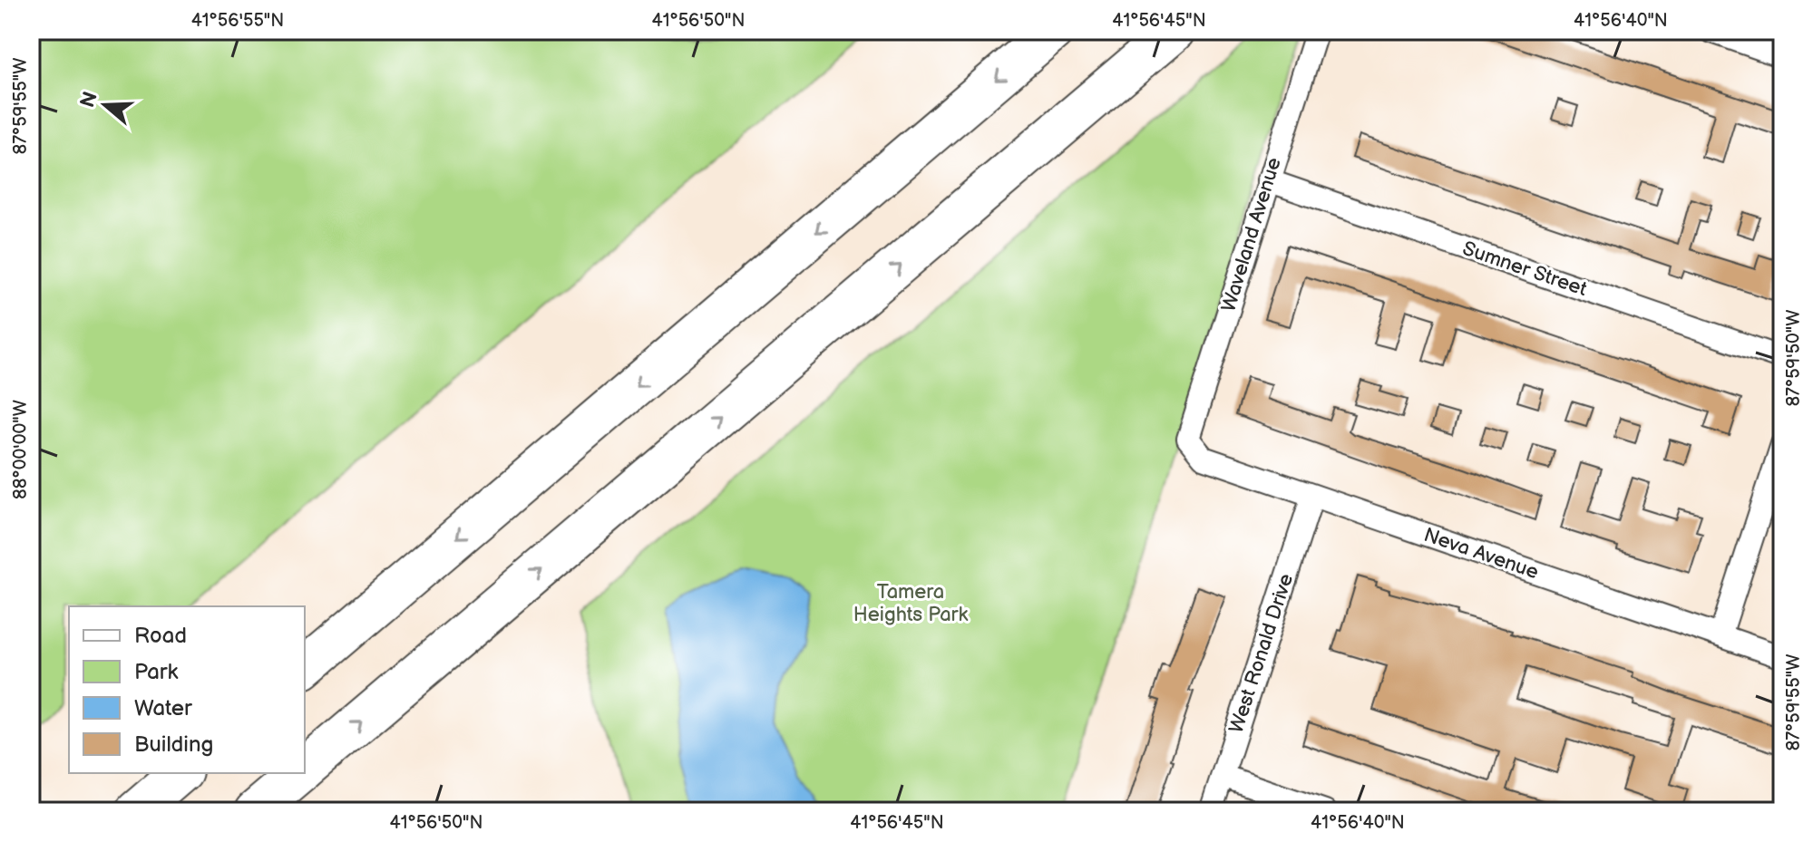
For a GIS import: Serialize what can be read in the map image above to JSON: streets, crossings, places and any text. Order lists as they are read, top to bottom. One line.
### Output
{"streets":{"street":["Waveland Avenue","Sumner Street","Neva Avenue","West Ronald Drive"]},"crossings":[["Waveland Avenue","Sumner Street"],["Waveland Avenue","Neva Avenue"],["Neva Avenue","West Ronald Drive"]],"parks":["Tamera Heights Park"],"legend":["Road","Park","Water","Building"],"north":"left","coordinates":["41°56'55\"N","41°56'50\"N","41°56'45\"N","41°56'40\"N","87°59'55\"W","87°59'50\"W","88°00'00\"W"]}
